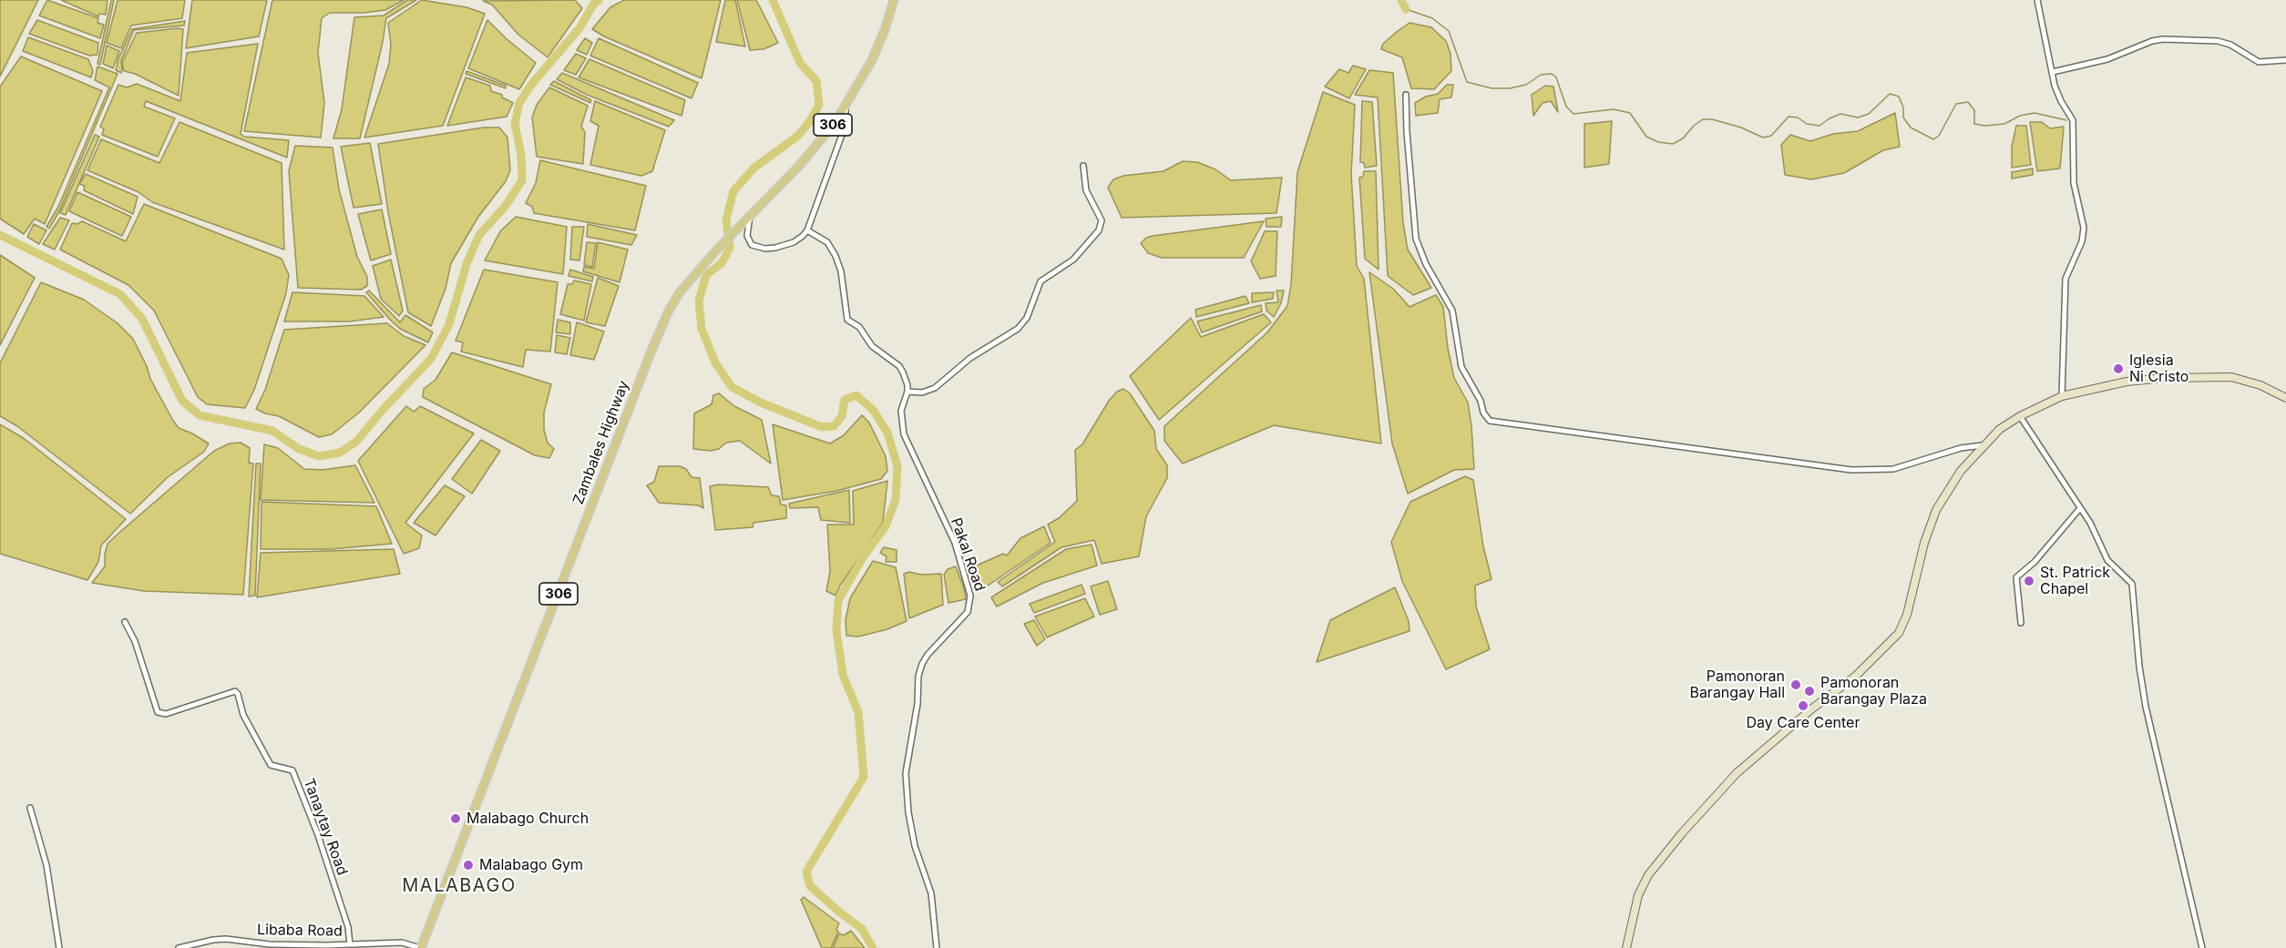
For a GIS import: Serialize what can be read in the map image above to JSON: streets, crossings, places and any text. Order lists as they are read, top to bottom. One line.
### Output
{"streets":{"main road":["306","Zambales Highway"],"street":["Pakal Road","Tanaytay Road","Libaba Road"]},"crossings":[["Zambales Highway","Libaba Road"],["Tanaytay Road","Libaba Road"]],"districts":["MALABAGO"],"places":["Iglesia Ni Cristo","St. Patrick Chapel","Pamonoran Barangay Hall","Pamonoran Barangay Plaza","Day Care Center","Malabago Church","Malabago Gym"]}
